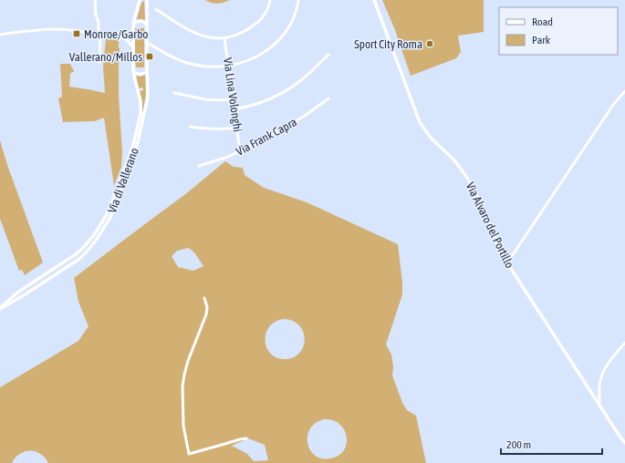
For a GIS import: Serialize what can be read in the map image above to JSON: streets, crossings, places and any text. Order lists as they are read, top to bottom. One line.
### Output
{"streets":{"street":["Via Lina Volonghi","Via Frank Capra","Via di Vallerano","Via Alvaro del Portillo"]},"crossings":[["Via Lina Volonghi","Via Frank Capra"]],"places":{"transit":["Monroe/Garbo","Vallerano/Millos"],"other":["Sport City Roma"]},"legend":["Road","Park"],"scale_bar":"200 m"}
